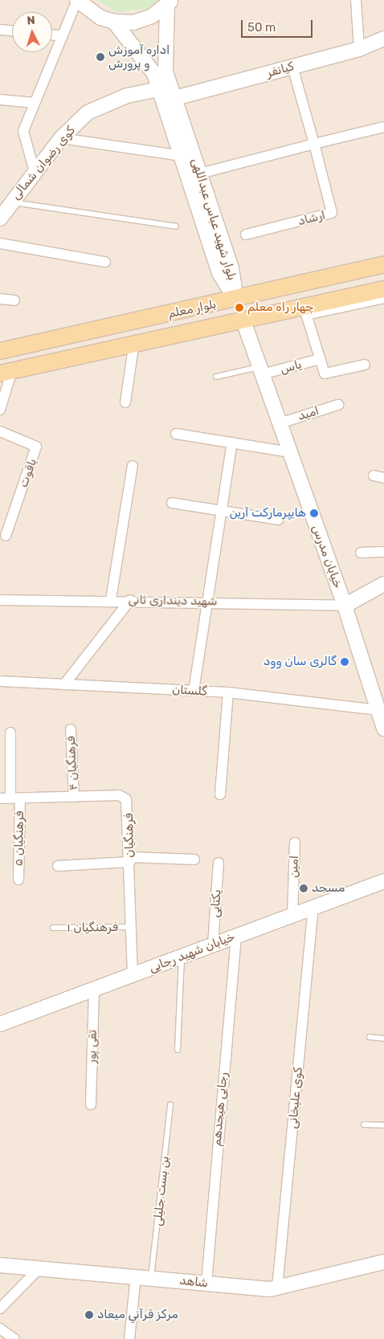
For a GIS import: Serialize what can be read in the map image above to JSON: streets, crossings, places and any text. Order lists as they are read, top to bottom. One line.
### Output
{"streets":{"main road":["بلوار معلم"],"street":["کیانفر","کوی رضوان شمالی","ارشاد","بلوار شهید عباس عبداللهی","یاس","امید","یاقوت","خیابان مدرس","شهید دینداری ثانی","گلستان","فرهنگیان ۴","فرهنگیان","فرهنگیان ۵","امین","یکتایی","خیابان شهید رجایی","تقی پور","کوی علیخانی","رجایی هیجدهم","شاهد"],"lane":["فرهنگیان ۱","بن بست جلیلی"]},"crossings":[["کیانفر","ارشاد"],["کیانفر","بلوار شهید عباس عبداللهی"],["کوی رضوان شمالی","بلوار شهید عباس عبداللهی"],["بلوار شهید عباس عبداللهی","بلوار معلم"],["بلوار معلم","خیابان مدرس"],["یاس","خیابان مدرس"],["امید","خیابان مدرس"],["خیابان مدرس","شهید دینداری ثانی"],["خیابان مدرس","گلستان"],["فرهنگیان ۴","فرهنگیان"],["فرهنگیان","فرهنگیان ۵"],["فرهنگیان","فرهنگیان ۱"],["فرهنگیان","خیابان شهید رجایی"],["امین","خیابان شهید رجایی"],["یکتایی","خیابان شهید رجایی"],["خیابان شهید رجایی","تقی پور"],["خیابان شهید رجایی","کوی علیخانی"],["خیابان شهید رجایی","رجایی هیجدهم"],["کوی علیخانی","شاهد"],["رجایی هیجدهم","شاهد"],["بن بست جلیلی","شاهد"]],"places":["اداره آموزش و پرورش","چهار راه معلم","هایپرمارکت آرین","گالری سان وود","مسجد","مركز قرآني ميعاد"],"scale_bar":"50 m","north":"top"}
